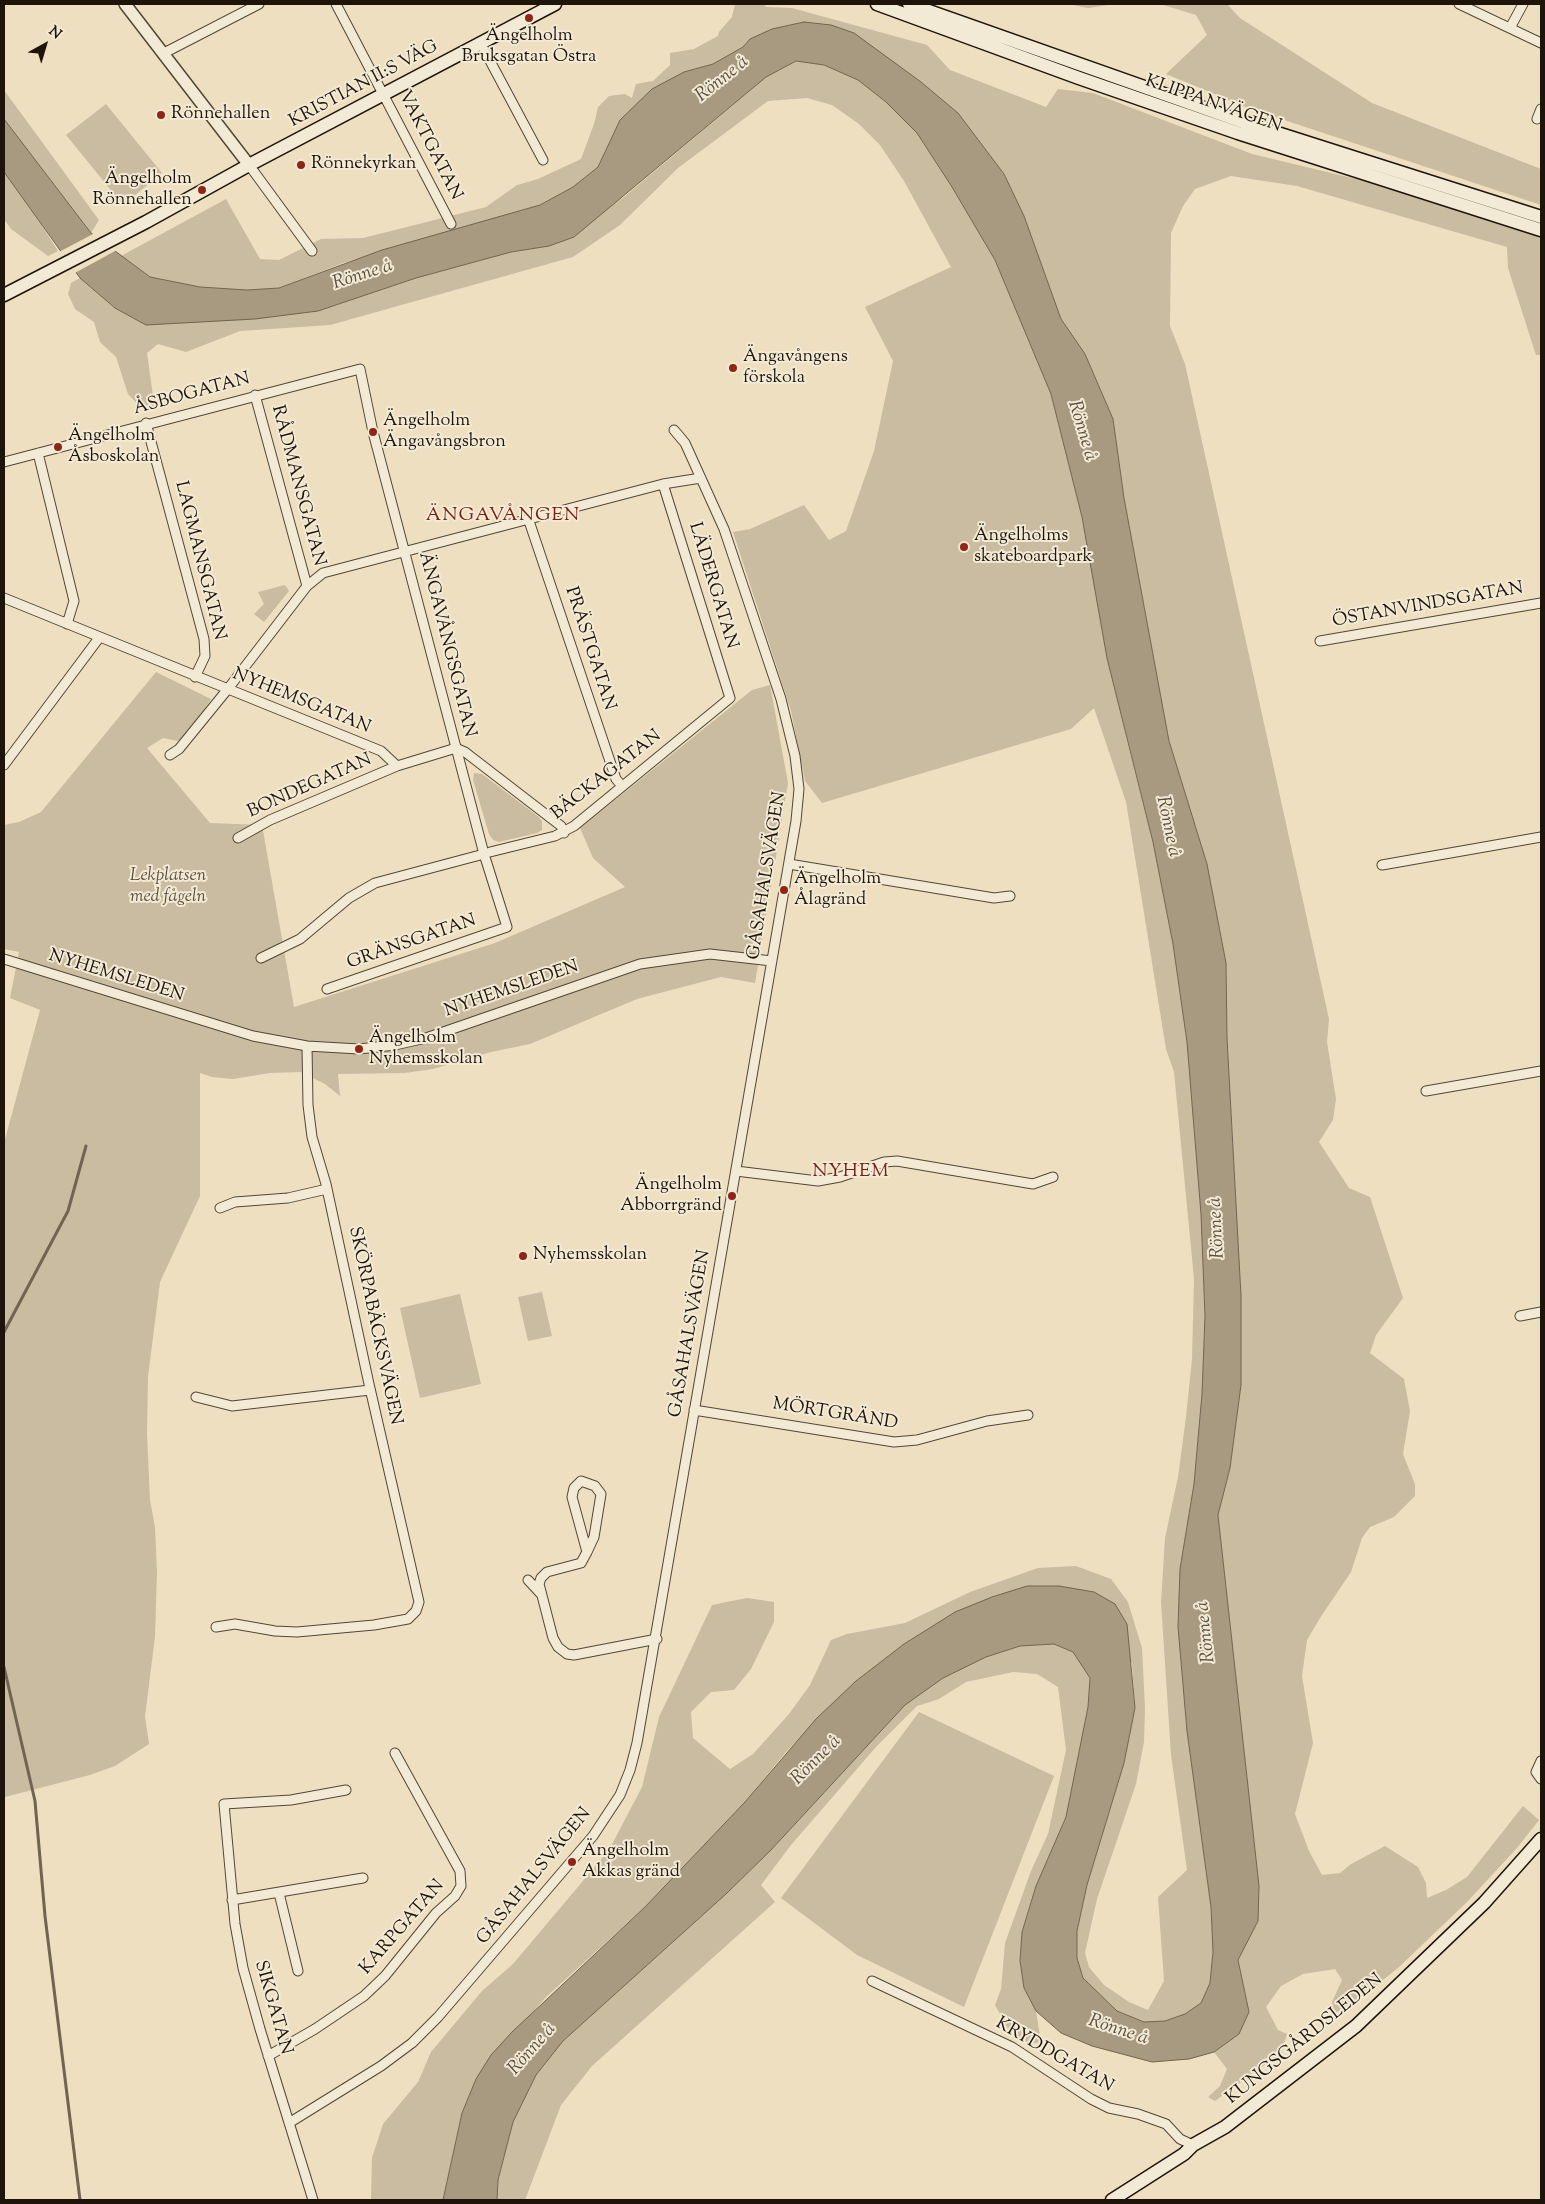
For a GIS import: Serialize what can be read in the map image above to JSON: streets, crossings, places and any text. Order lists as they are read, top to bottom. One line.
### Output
{"streets":{"main road":["KRISTIAN II:S VÄG","KLIPPANVÄGEN","KUNGSGÅRDSLEDEN"],"street":["VAKTGATAN","ÅSBOGATAN","RÅDMANSGATAN","LAGMANSGATAN","LÄDERGATAN","ÖSTANVINDSGATAN","ÄNGAVÅNGSGATAN","PRÄSTGATAN","NYHEMSGATAN","BÄCKAGATAN","BONDEGATAN","GÅSAHALSVÄGEN","GRÄNSGATAN","NYHEMSLEDEN","SKÖRPABÄCKSVÄGEN","MÖRTGRÄND","KARPGATAN","SIKGATAN","KRYDDGATAN"]},"crossings":[["KRISTIAN II:S VÄG","VAKTGATAN"],["ÅSBOGATAN","RÅDMANSGATAN"],["ÅSBOGATAN","LAGMANSGATAN"],["ÅSBOGATAN","ÄNGAVÅNGSGATAN"],["LAGMANSGATAN","NYHEMSGATAN"],["LÄDERGATAN","BÄCKAGATAN"],["ÄNGAVÅNGSGATAN","BÄCKAGATAN"],["ÄNGAVÅNGSGATAN","GRÄNSGATAN"],["PRÄSTGATAN","BÄCKAGATAN"],["NYHEMSGATAN","BONDEGATAN"],["GÅSAHALSVÄGEN","NYHEMSLEDEN"],["GÅSAHALSVÄGEN","MÖRTGRÄND"],["GÅSAHALSVÄGEN","SIKGATAN"],["NYHEMSLEDEN","SKÖRPABÄCKSVÄGEN"],["KARPGATAN","SIKGATAN"],["KUNGSGÅRDSLEDEN","KRYDDGATAN"]],"districts":["ÄNGAVÅNGEN","NYHEM"],"water":["Rönne å"],"parks":["Lekplatsen med fågeln"],"places":["Ängelholm Bruksgatan Östra","Rönnehallen","Rönnekyrkan","Ängelholm Rönnehallen","Ängavångens förskola","Ängelholm Ängavångsbron","Ängelholm Åsboskolan","Ängelholms skateboardpark","Ängelholm Ålagränd","Ängelholm Nyhemsskolan","Ängelholm Abborrgränd","Nyhemsskolan","Ängelholm Akkas gränd"],"north":"top right"}
